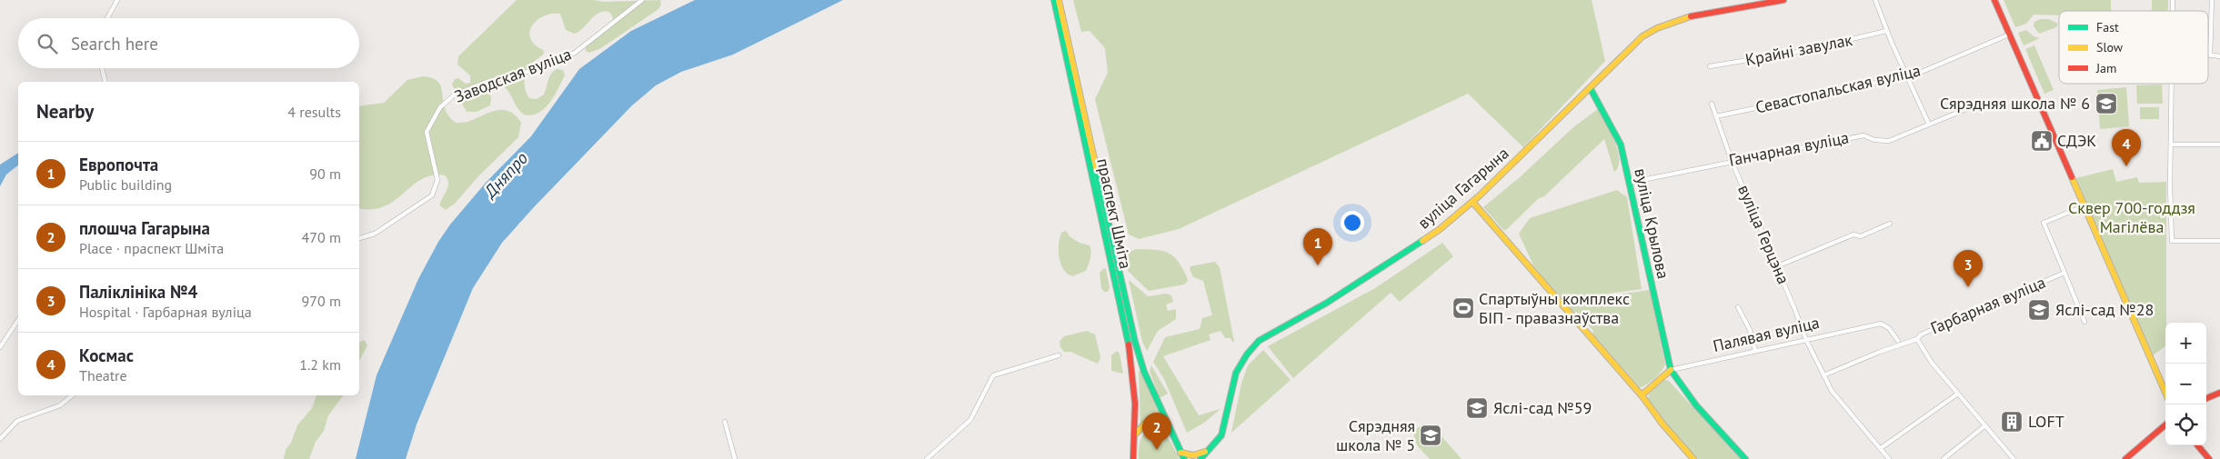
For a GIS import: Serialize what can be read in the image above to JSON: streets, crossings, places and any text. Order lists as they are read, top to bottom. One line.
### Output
{"streets":{"main road":["вуліца Гагарына","праспект Шміта","вуліца Крылова","Палявая вуліца"],"street":["Крайні завулак","Заводская вуліца","Севастопальская вуліца","Ганчарная вуліца","вуліца Герцэна","Гарбарная вуліца"]},"crossings":[["Севастопальская вуліца","вуліца Герцэна"],["Ганчарная вуліца","вуліца Крылова"],["Ганчарная вуліца","вуліца Герцэна"],["вуліца Гагарына","вуліца Крылова"],["вуліца Крылова","Палявая вуліца"],["вуліца Герцэна","Гарбарная вуліца"],["вуліца Герцэна","Палявая вуліца"]],"water":["Дняпро"],"parks":["Сквер 700-годдзя Магілёва"],"places":{"school or university":["Сярэдняя школа № 6","Яслі-сад №28","Яслі-сад №59","Сярэдняя школа № 5"],"public building":["СДЭК"],"sports":["Спартыўны комплекс БІП - правазнаўства"],"building":["LOFT"]},"legend":["Fast","Slow","Jam"],"page":{"search":"Search here","heading":["Nearby","4 results"],"pins":["4","1","3","2"],"list":[{"mark":"1","name":"Европочта","note":"Public building","value":"90 m"},{"mark":"2","name":"плошча Гагарына","note":"Place · праспект Шміта","value":"470 m"},{"mark":"3","name":"Паліклініка №4","note":"Hospital · Гарбарная вуліца","value":"970 m"},{"mark":"4","name":"Космас","note":"Theatre","value":"1.2 km"}],"map_buttons":["+","−"]}}
